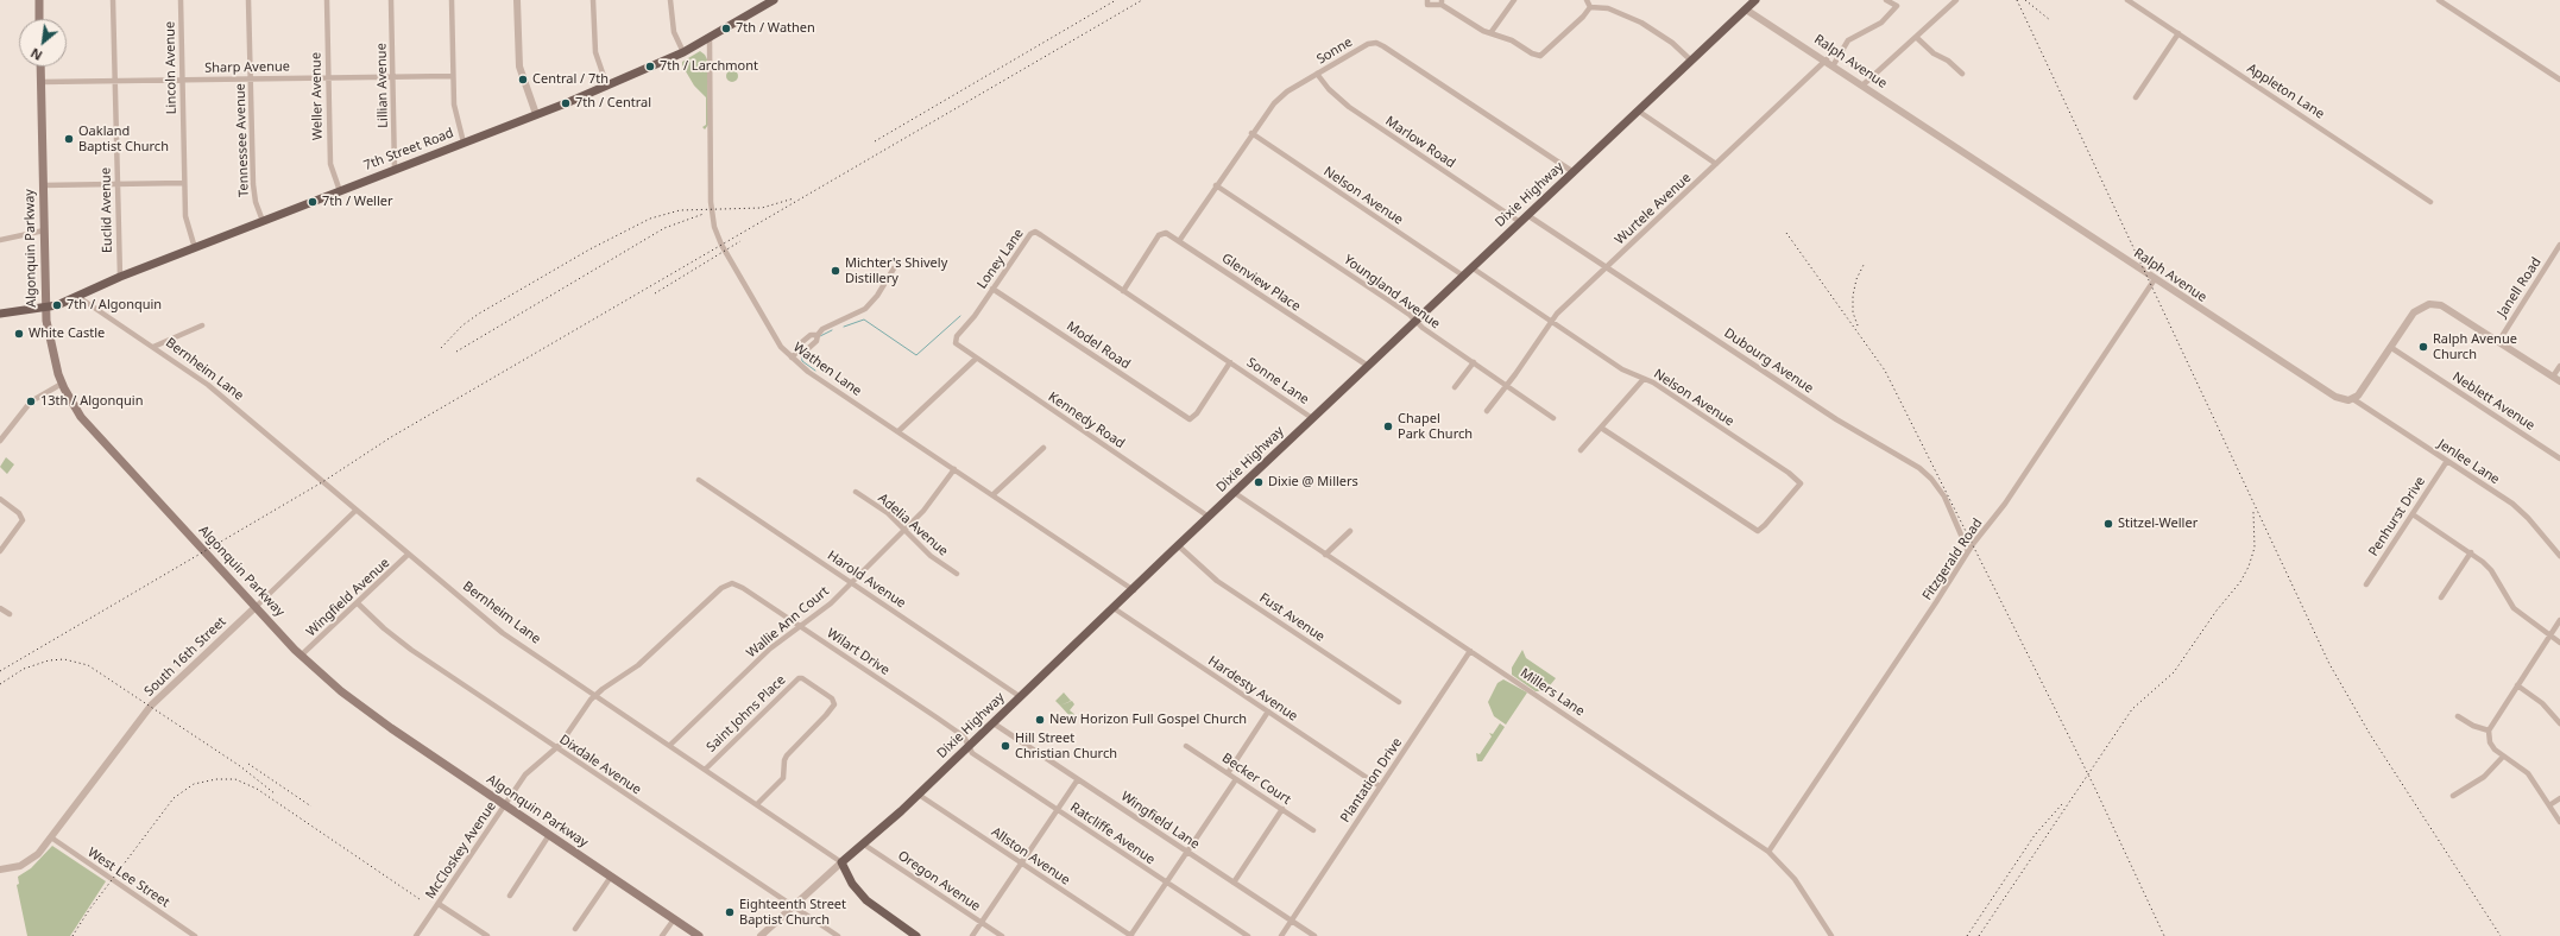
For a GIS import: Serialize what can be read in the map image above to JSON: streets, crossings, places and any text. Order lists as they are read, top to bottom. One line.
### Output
{"streets":{"main road":["7th Street Road","Dixie Highway","Algonquin Parkway","Bernheim Lane"],"street":["Sonne","Ralph Avenue","Lincoln Avenue","Sharp Avenue","Lillian Avenue","Appleton Lane","Weller Avenue","Tennessee Avenue","Marlow Road","Nelson Avenue","Wurtele Avenue","Euclid Avenue","Loney Lane","Glenview Place","Janell Road","Youngland Avenue","Model Road","Dubourg Avenue","Wathen Lane","Sonne Lane","Neblett Avenue","Kennedy Road","Jenlee Lane","Penhurst Drive","Adelia Avenue","Fitzgerald Road","Harold Avenue","Wingfield Avenue","Fust Avenue","Wallie Ann Court","Wilart Drive","South 16th Street","Hardesty Avenue","Millers Lane","Saint Johns Place","Dixdale Avenue","Becker Court","Plantation Drive","Wingfield Lane","Ratcliffe Avenue","McCloskey Avenue","Allston Avenue","West Lee Street","Oregon Avenue"]},"crossings":[["Sonne","Marlow Road"],["Sonne","Dixie Highway"],["Sonne","Nelson Avenue"],["Sonne","Glenview Place"],["Sonne","Youngland Avenue"],["Ralph Avenue","Dixie Highway"],["Ralph Avenue","Wurtele Avenue"],["Ralph Avenue","Jenlee Lane"],["Ralph Avenue","Fitzgerald Road"],["Lincoln Avenue","Sharp Avenue"],["Lincoln Avenue","7th Street Road"],["Sharp Avenue","Lillian Avenue"],["Sharp Avenue","Weller Avenue"],["Sharp Avenue","Tennessee Avenue"],["Sharp Avenue","Euclid Avenue"],["Sharp Avenue","Algonquin Parkway"],["Lillian Avenue","7th Street Road"],["Weller Avenue","7th Street Road"],["Tennessee Avenue","7th Street Road"],["Marlow Road","Dixie Highway"],["7th Street Road","Euclid Avenue"],["7th Street Road","Algonquin Parkway"],["7th Street Road","Bernheim Lane"],["7th Street Road","Wathen Lane"],["Dixie Highway","Nelson Avenue"],["Dixie Highway","Glenview Place"],["Dixie Highway","Youngland Avenue"],["Dixie Highway","Dubourg Avenue"],["Dixie Highway","Bernheim Lane"],["Dixie Highway","Wathen Lane"],["Dixie Highway","Sonne Lane"],["Dixie Highway","Kennedy Road"],["Dixie Highway","Harold Avenue"],["Dixie Highway","Fust Avenue"],["Dixie Highway","Wilart Drive"],["Dixie Highway","Hardesty Avenue"],["Dixie Highway","Millers Lane"],["Dixie Highway","Dixdale Avenue"],["Dixie Highway","Wingfield Lane"],["Dixie Highway","Ratcliffe Avenue"],["Dixie Highway","Allston Avenue"],["Dixie Highway","Oregon Avenue"],["Nelson Avenue","Wurtele Avenue"],["Wurtele Avenue","Youngland Avenue"],["Wurtele Avenue","Dubourg Avenue"],["Algonquin Parkway","Wingfield Avenue"],["Algonquin Parkway","South 16th Street"],["Algonquin Parkway","McCloskey Avenue"],["Loney Lane","Glenview Place"],["Loney Lane","Model Road"],["Loney Lane","Sonne Lane"],["Loney Lane","Kennedy Road"],["Model Road","Sonne Lane"],["Dubourg Avenue","Fitzgerald Road"],["Bernheim Lane","Wingfield Avenue"],["Bernheim Lane","Wallie Ann Court"],["Bernheim Lane","South 16th Street"],["Bernheim Lane","Saint Johns Place"],["Bernheim Lane","McCloskey Avenue"],["Wathen Lane","Wallie Ann Court"],["Jenlee Lane","Penhurst Drive"],["Adelia Avenue","Wallie Ann Court"],["Fitzgerald Road","Millers Lane"],["Harold Avenue","Wallie Ann Court"],["Wingfield Avenue","Dixdale Avenue"],["Wallie Ann Court","Wilart Drive"],["Wilart Drive","Ratcliffe Avenue"],["Wilart Drive","McCloskey Avenue"],["South 16th Street","West Lee Street"],["Hardesty Avenue","Plantation Drive"],["Millers Lane","Plantation Drive"],["Dixdale Avenue","McCloskey Avenue"],["Plantation Drive","Wingfield Lane"]],"places":["7th / Wathen","7th / Larchmont","Central / 7th","7th / Central","Oakland Baptist Church","7th / Weller","Michter's Shively Distillery","7th / Algonquin","White Castle","Ralph Avenue Church","13th / Algonquin","Chapel Park Church","Dixie @ Millers","Stitzel-Weller","New Horizon Full Gospel Church","Hill Street Christian Church","Eighteenth Street Baptist Church"],"north":"bottom left"}
